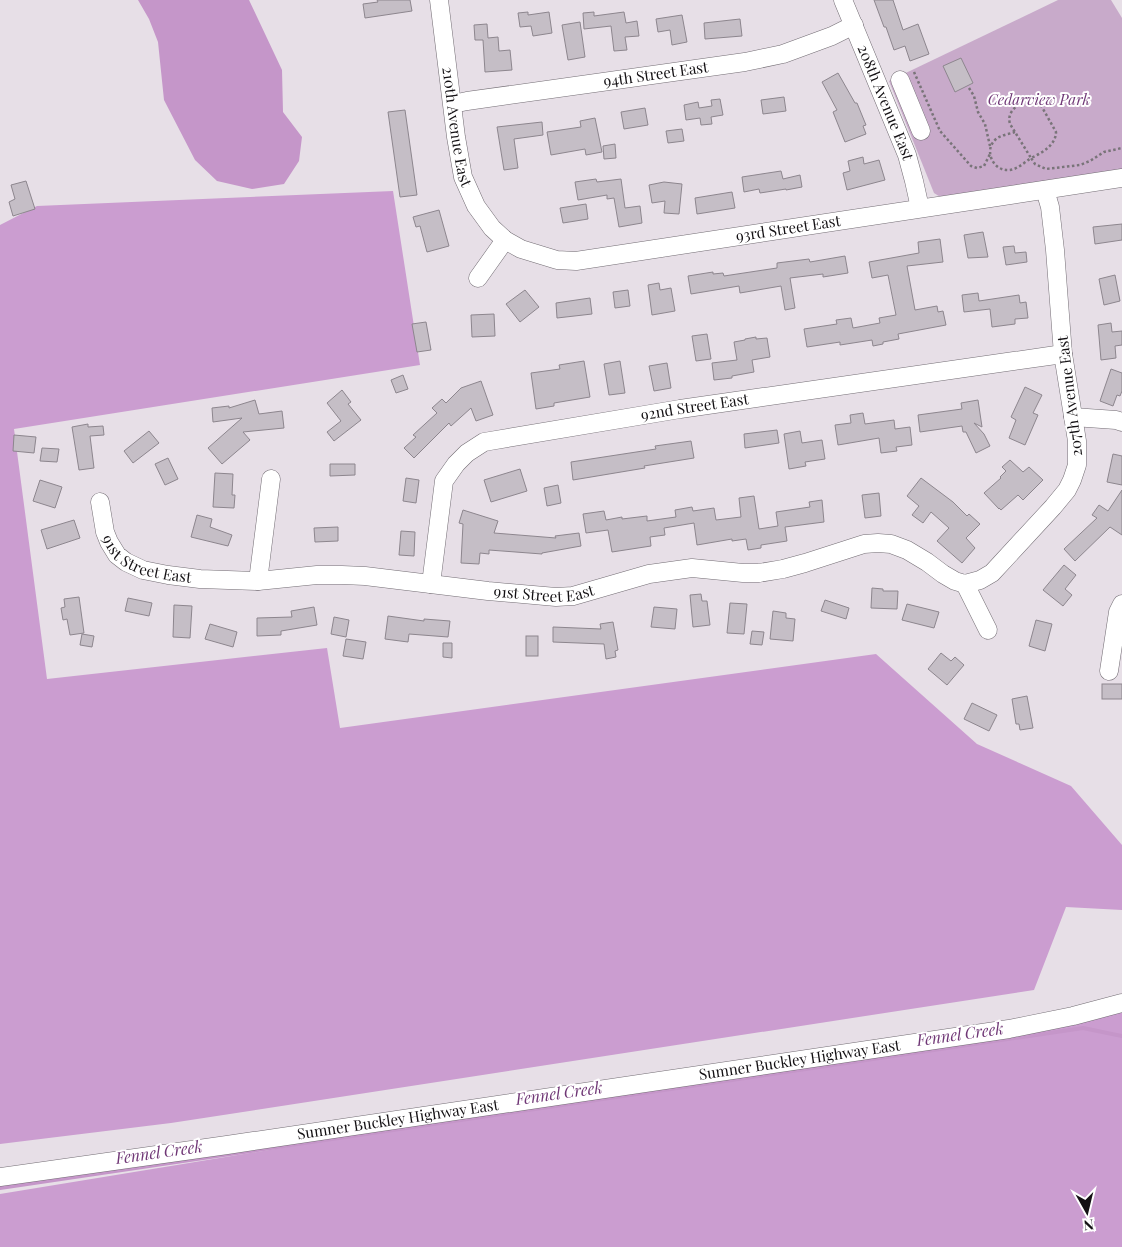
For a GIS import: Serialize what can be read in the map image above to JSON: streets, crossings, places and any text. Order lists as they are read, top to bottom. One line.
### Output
{"streets":{"street":["94th Street East","208th Avenue East","210th Avenue East","93rd Street East","207th Avenue East","92nd Street East","91st Street East","Sumner Buckley Highway East"]},"crossings":[["94th Street East","208th Avenue East"],["94th Street East","210th Avenue East"],["208th Avenue East","93rd Street East"],["210th Avenue East","93rd Street East"],["93rd Street East","207th Avenue East"],["207th Avenue East","92nd Street East"],["207th Avenue East","91st Street East"],["92nd Street East","91st Street East"]],"water":["Fennel Creek"],"parks":["Cedarview Park"],"north":"bottom"}
